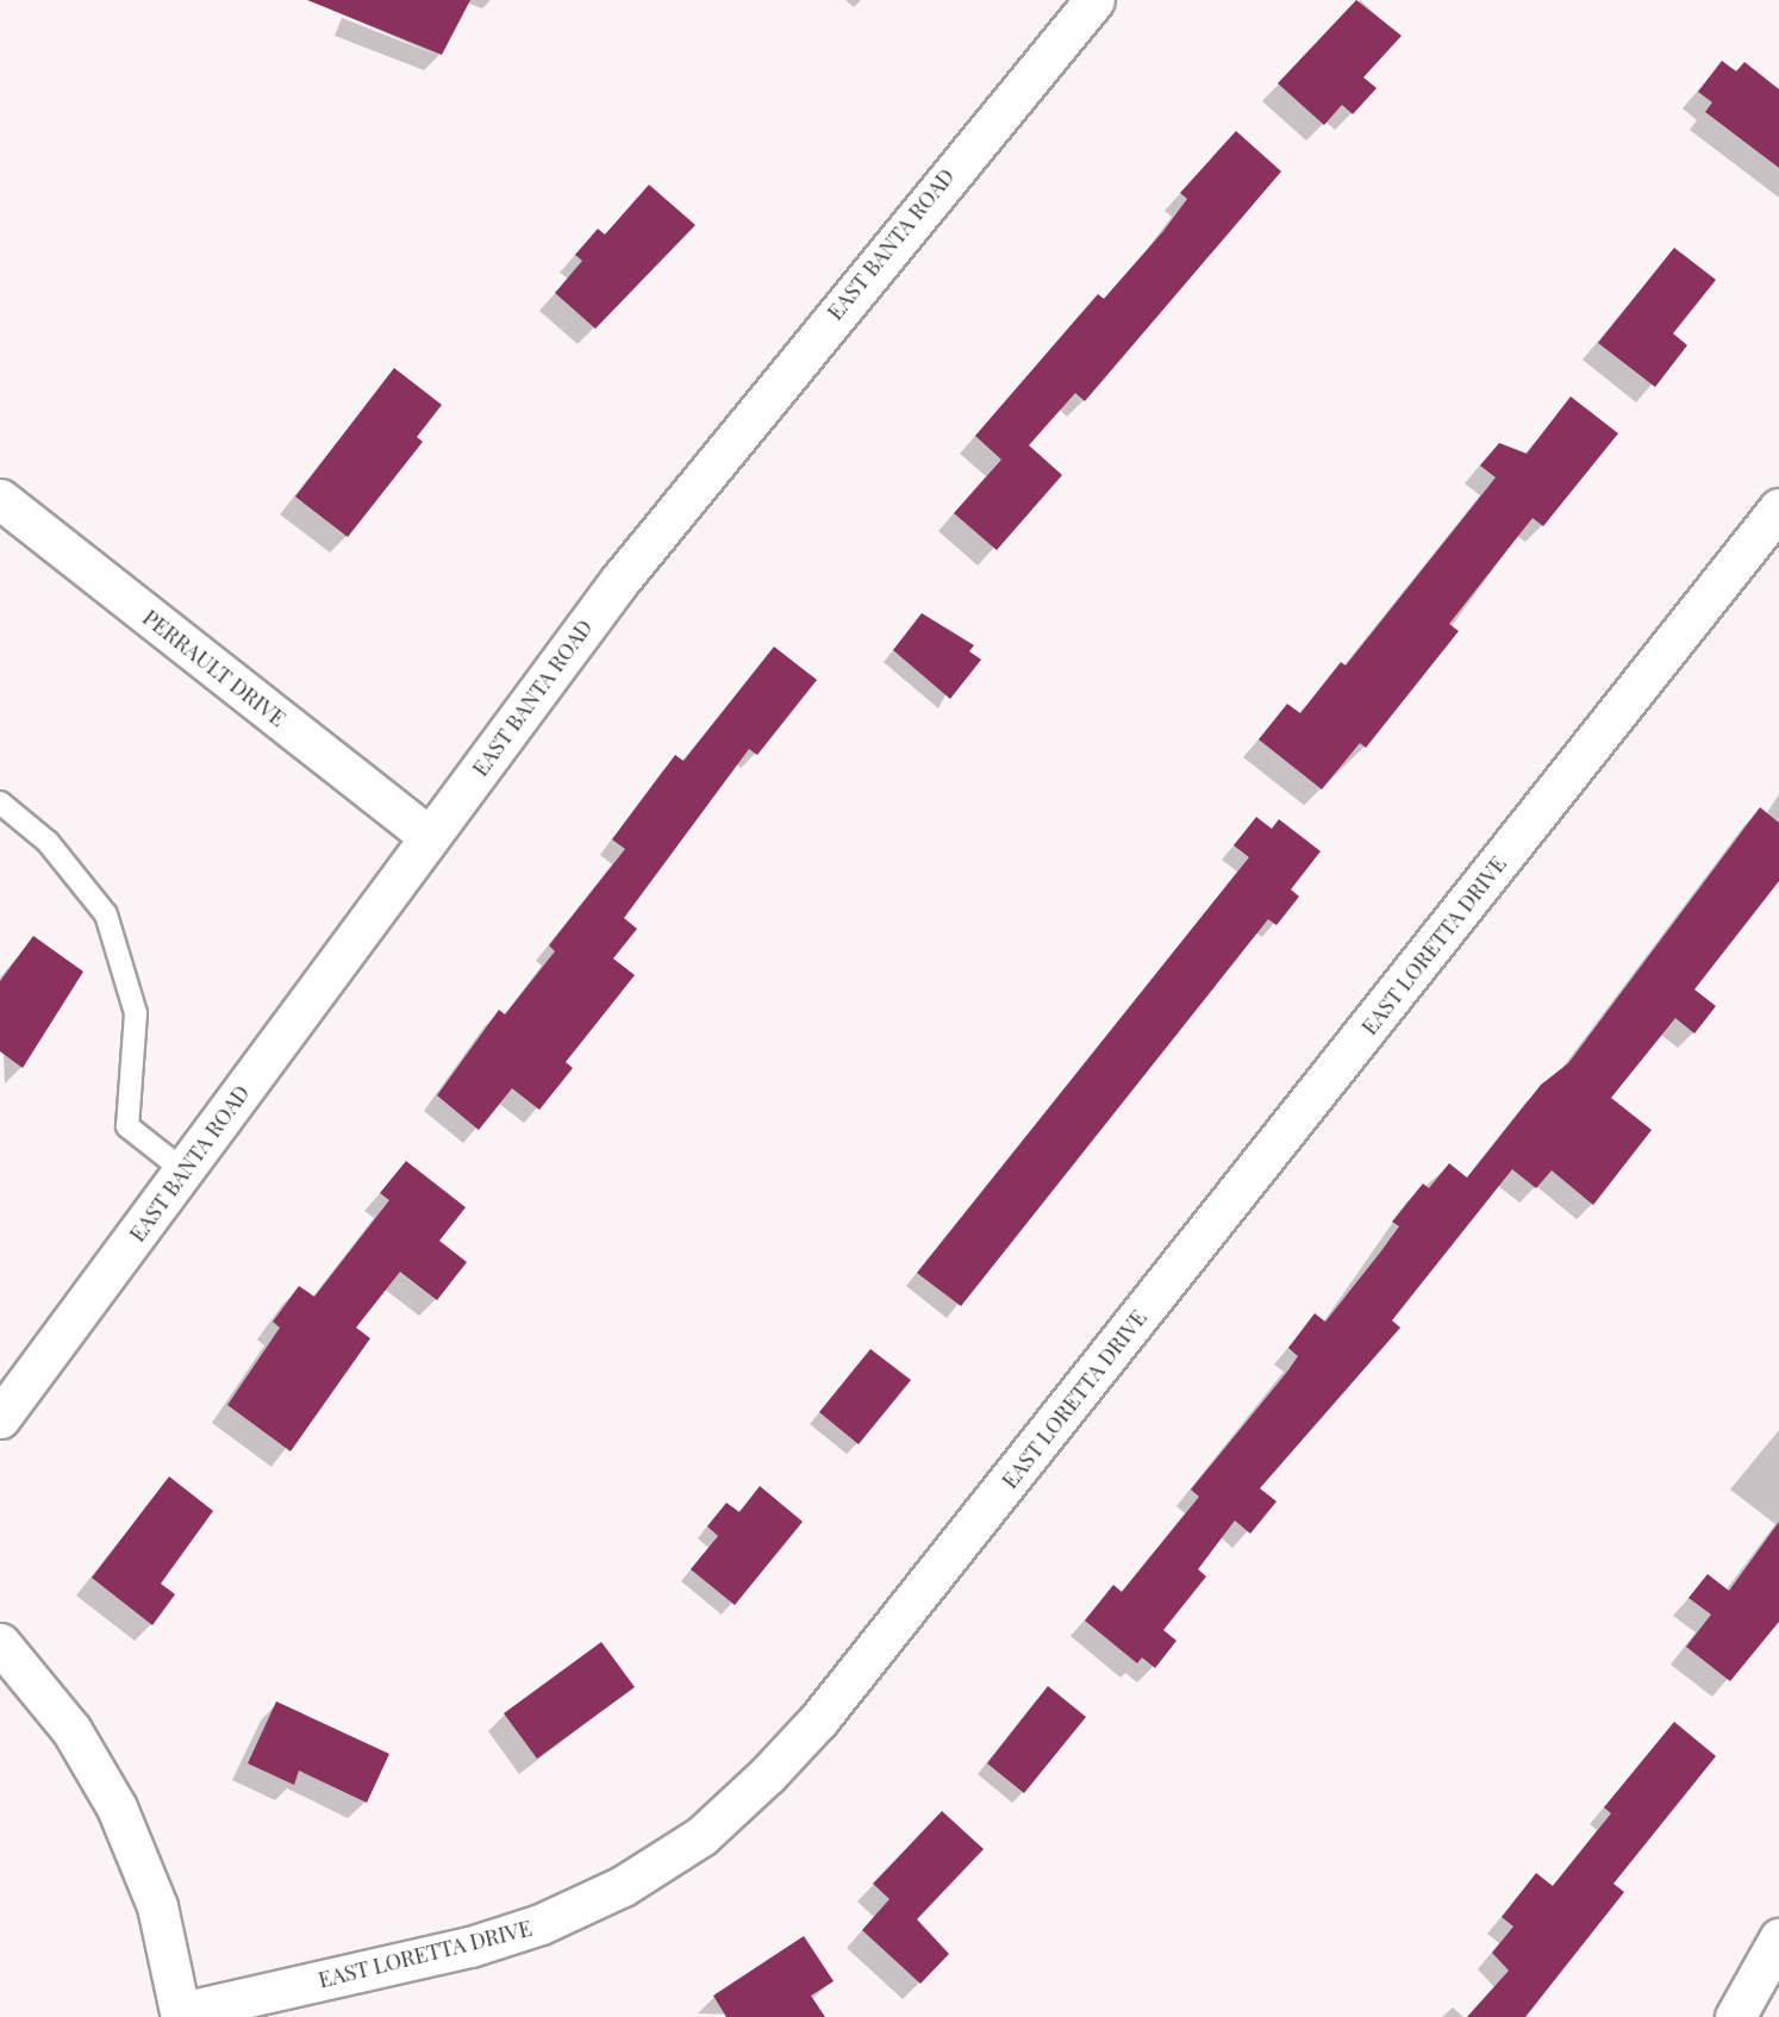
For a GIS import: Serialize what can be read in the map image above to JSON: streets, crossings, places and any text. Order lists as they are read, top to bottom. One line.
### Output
{"streets":{"street":["EAST BANTA ROAD","PERRAULT DRIVE","EAST LORETTA DRIVE"]},"crossings":[["EAST BANTA ROAD","PERRAULT DRIVE"]]}
